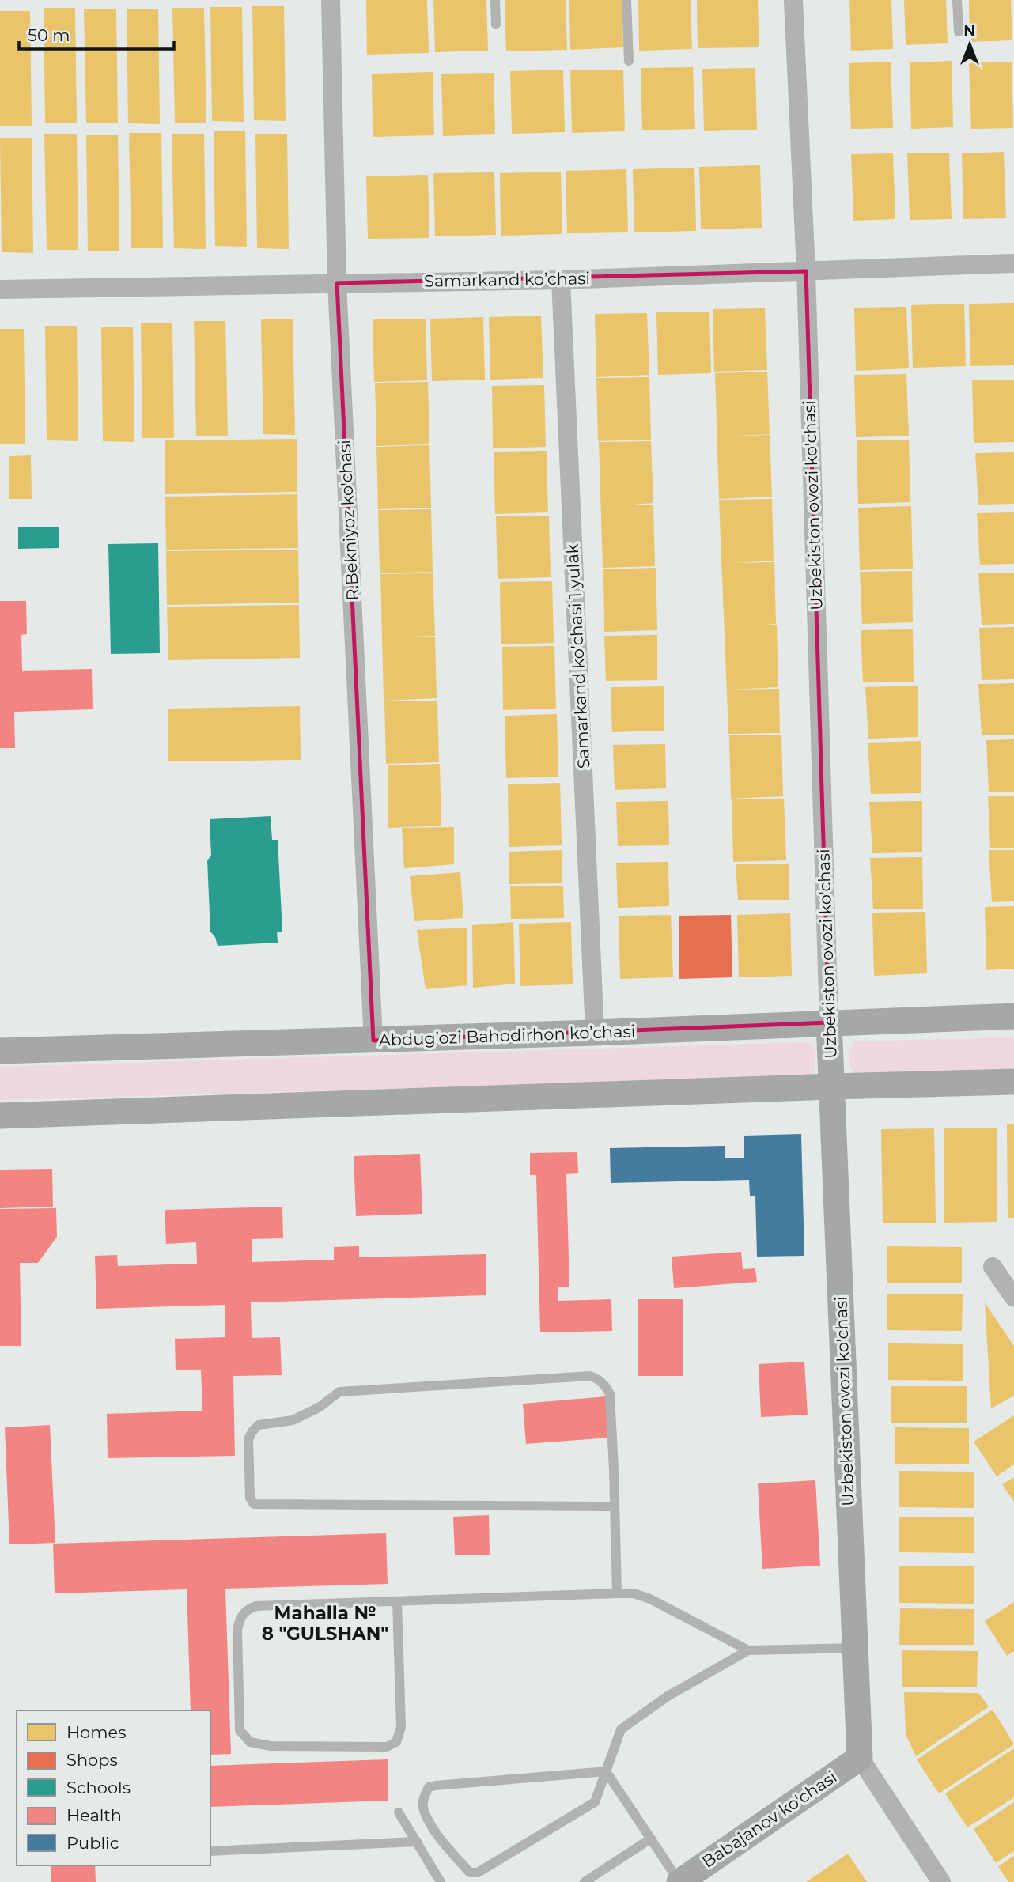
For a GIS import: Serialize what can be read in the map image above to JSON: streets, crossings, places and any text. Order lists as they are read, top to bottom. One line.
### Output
{"streets":{"main road":["Uzbekiston ovozi ko'chasi","Abdug’ozi Bahodirhon ko’chasi","Babajanov ko'chasi"],"street":["Samarkand ko’chasi","R.Bekniyoz ko'chasi","Samarkand ko’chasi 1 yulak"]},"crossings":[["Samarkand ko’chasi","Uzbekiston ovozi ko'chasi"],["Samarkand ko’chasi","R.Bekniyoz ko'chasi"],["Samarkand ko’chasi","Samarkand ko’chasi 1 yulak"],["Uzbekiston ovozi ko'chasi","Abdug’ozi Bahodirhon ko’chasi"],["Uzbekiston ovozi ko'chasi","Babajanov ko'chasi"],["R.Bekniyoz ko'chasi","Abdug’ozi Bahodirhon ko’chasi"],["Samarkand ko’chasi 1 yulak","Abdug’ozi Bahodirhon ko’chasi"]],"districts":["Mahalla № 8 \"GULSHAN\""],"legend":["Homes","Shops","Schools","Health","Public"],"scale_bar":"50 m","north":"top"}
